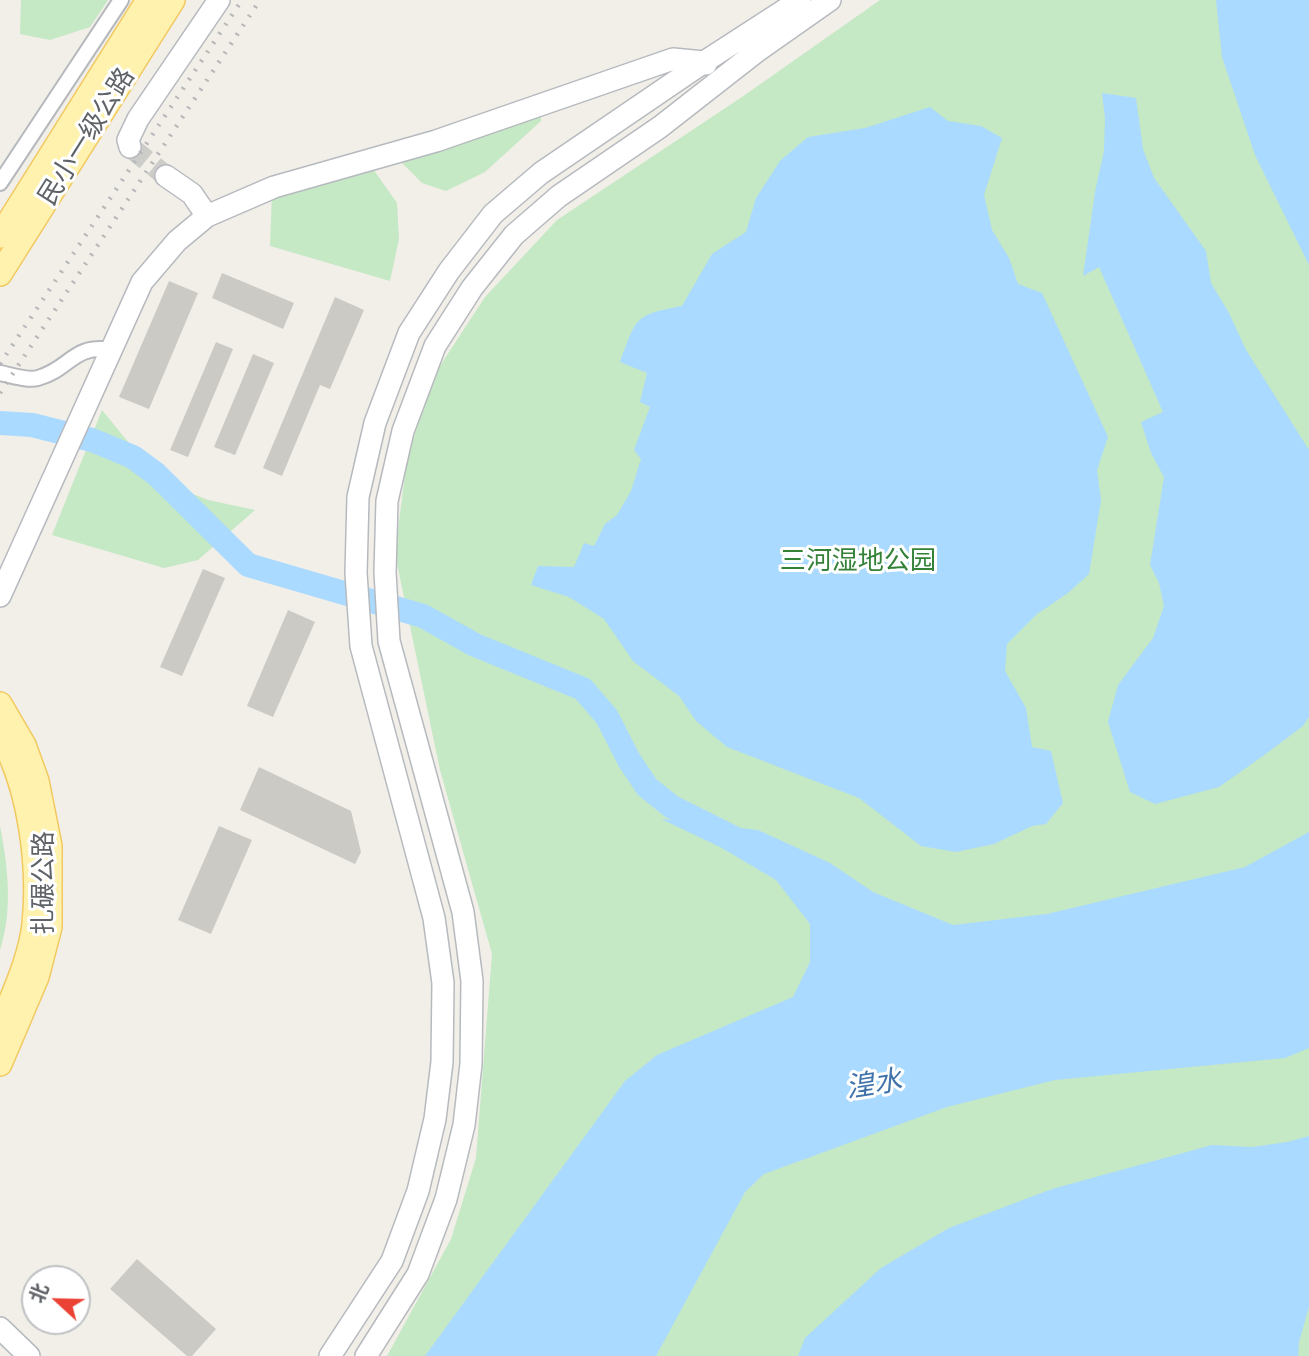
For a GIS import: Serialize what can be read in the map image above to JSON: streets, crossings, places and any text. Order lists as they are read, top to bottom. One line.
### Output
{"streets":{"main road":["民小一级公路","扎碾公路"]},"water":["湟水"],"parks":["三河湿地公园"],"north":"left"}
